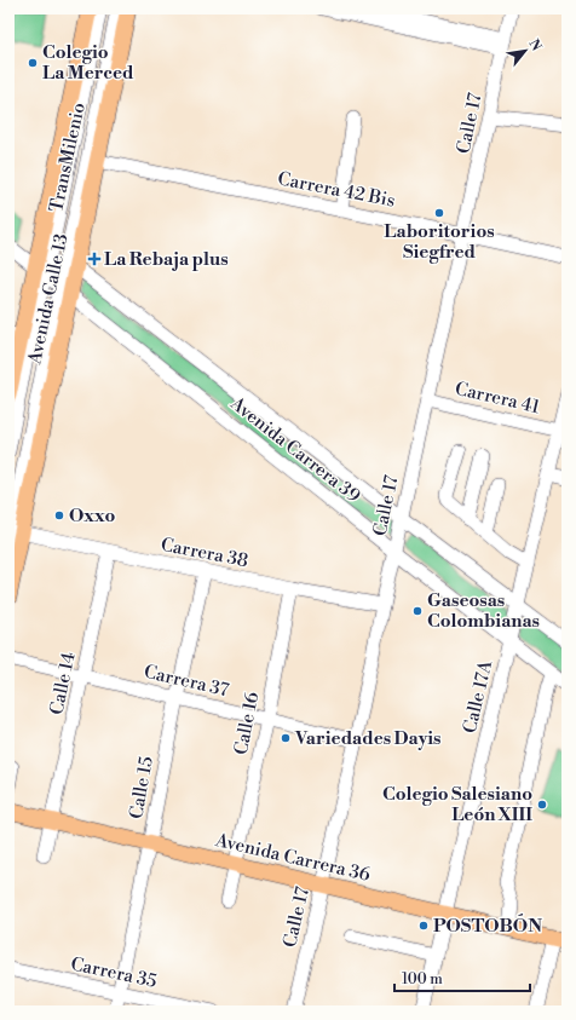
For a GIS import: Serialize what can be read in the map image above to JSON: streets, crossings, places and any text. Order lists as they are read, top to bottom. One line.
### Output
{"streets":{"main road":["Avenida Calle 13","Avenida Carrera 36"],"street":["Calle 17","TransMilenio","Carrera 42 Bis","Carrera 41","Avenida Carrera 39","Carrera 38","Carrera 37","Calle 14","Calle 17A","Calle 16","Calle 15","Carrera 35"]},"crossings":[["Calle 17","Carrera 42 Bis"],["Calle 17","Carrera 41"],["Calle 17","Avenida Carrera 39"],["Calle 17","Carrera 38"],["Calle 17","Carrera 37"],["Calle 17","Avenida Carrera 36"],["TransMilenio","Avenida Calle 13"],["TransMilenio","Avenida Carrera 39"],["Carrera 42 Bis","Avenida Calle 13"],["Avenida Calle 13","Avenida Carrera 39"],["Avenida Calle 13","Carrera 38"],["Carrera 41","Calle 17A"],["Avenida Carrera 39","Calle 17A"],["Carrera 38","Calle 14"],["Carrera 38","Calle 16"],["Carrera 38","Calle 15"],["Carrera 37","Calle 14"],["Carrera 37","Calle 16"],["Carrera 37","Calle 15"],["Calle 14","Avenida Carrera 36"],["Calle 17A","Avenida Carrera 36"],["Calle 16","Avenida Carrera 36"],["Calle 15","Avenida Carrera 36"],["Calle 15","Carrera 35"]],"places":{"other":["Colegio La Merced","Laboritorios Siegfred","Oxxo","Gaseosas Colombianas","Variedades Dayis","Colegio Salesiano León XIII","POSTOBÓN"],"health":["La Rebaja plus"]},"scale_bar":"100 m","north":"top right"}
